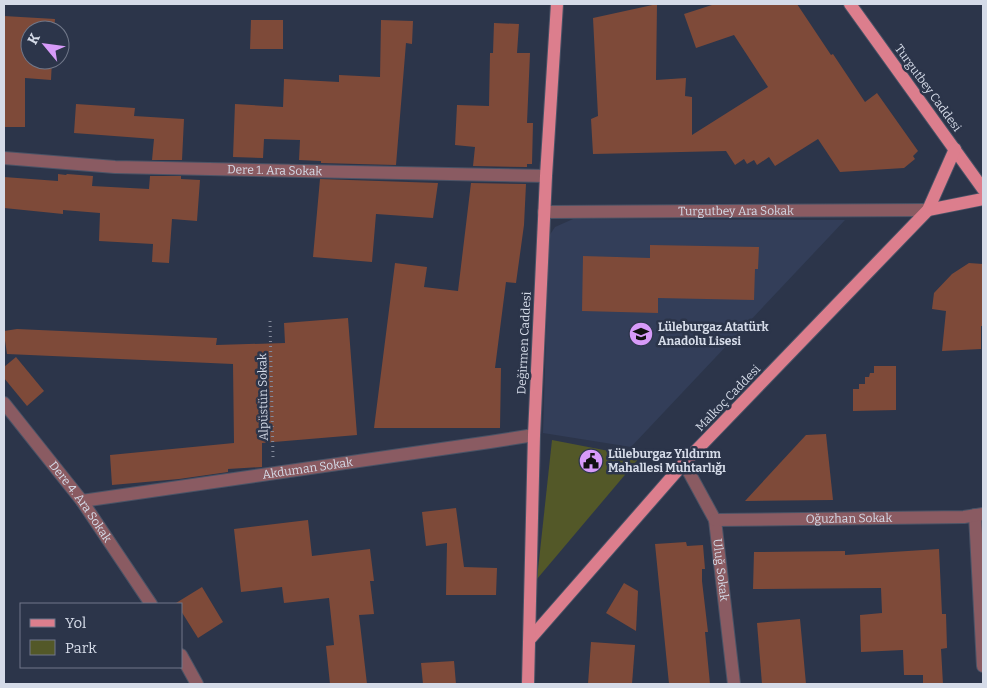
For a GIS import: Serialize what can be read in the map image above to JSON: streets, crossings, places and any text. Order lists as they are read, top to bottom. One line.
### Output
{"streets":{"main road":["Turgutbey Caddesi","Değirmen Caddesi","Malkoç Caddesi"],"street":["Dere 1. Ara Sokak","Turgutbey Ara Sokak","Akduman Sokak","Dere 4. Ara Sokak","Oğuzhan Sokak","Uluğ Sokak"],"path":["Alpüstün Sokak"]},"crossings":[["Turgutbey Caddesi","Malkoç Caddesi"],["Dere 1. Ara Sokak","Değirmen Caddesi"],["Turgutbey Ara Sokak","Değirmen Caddesi"],["Turgutbey Ara Sokak","Malkoç Caddesi"],["Değirmen Caddesi","Malkoç Caddesi"],["Değirmen Caddesi","Akduman Sokak"],["Alpüstün Sokak","Akduman Sokak"],["Malkoç Caddesi","Uluğ Sokak"],["Akduman Sokak","Dere 4. Ara Sokak"],["Oğuzhan Sokak","Uluğ Sokak"]],"places":{"school or university":["Lüleburgaz Atatürk Anadolu Lisesi"],"public building":["Lüleburgaz Yıldırım Mahallesi Muhtarlığı"]},"legend":["Yol","Park"],"north":"top left"}
